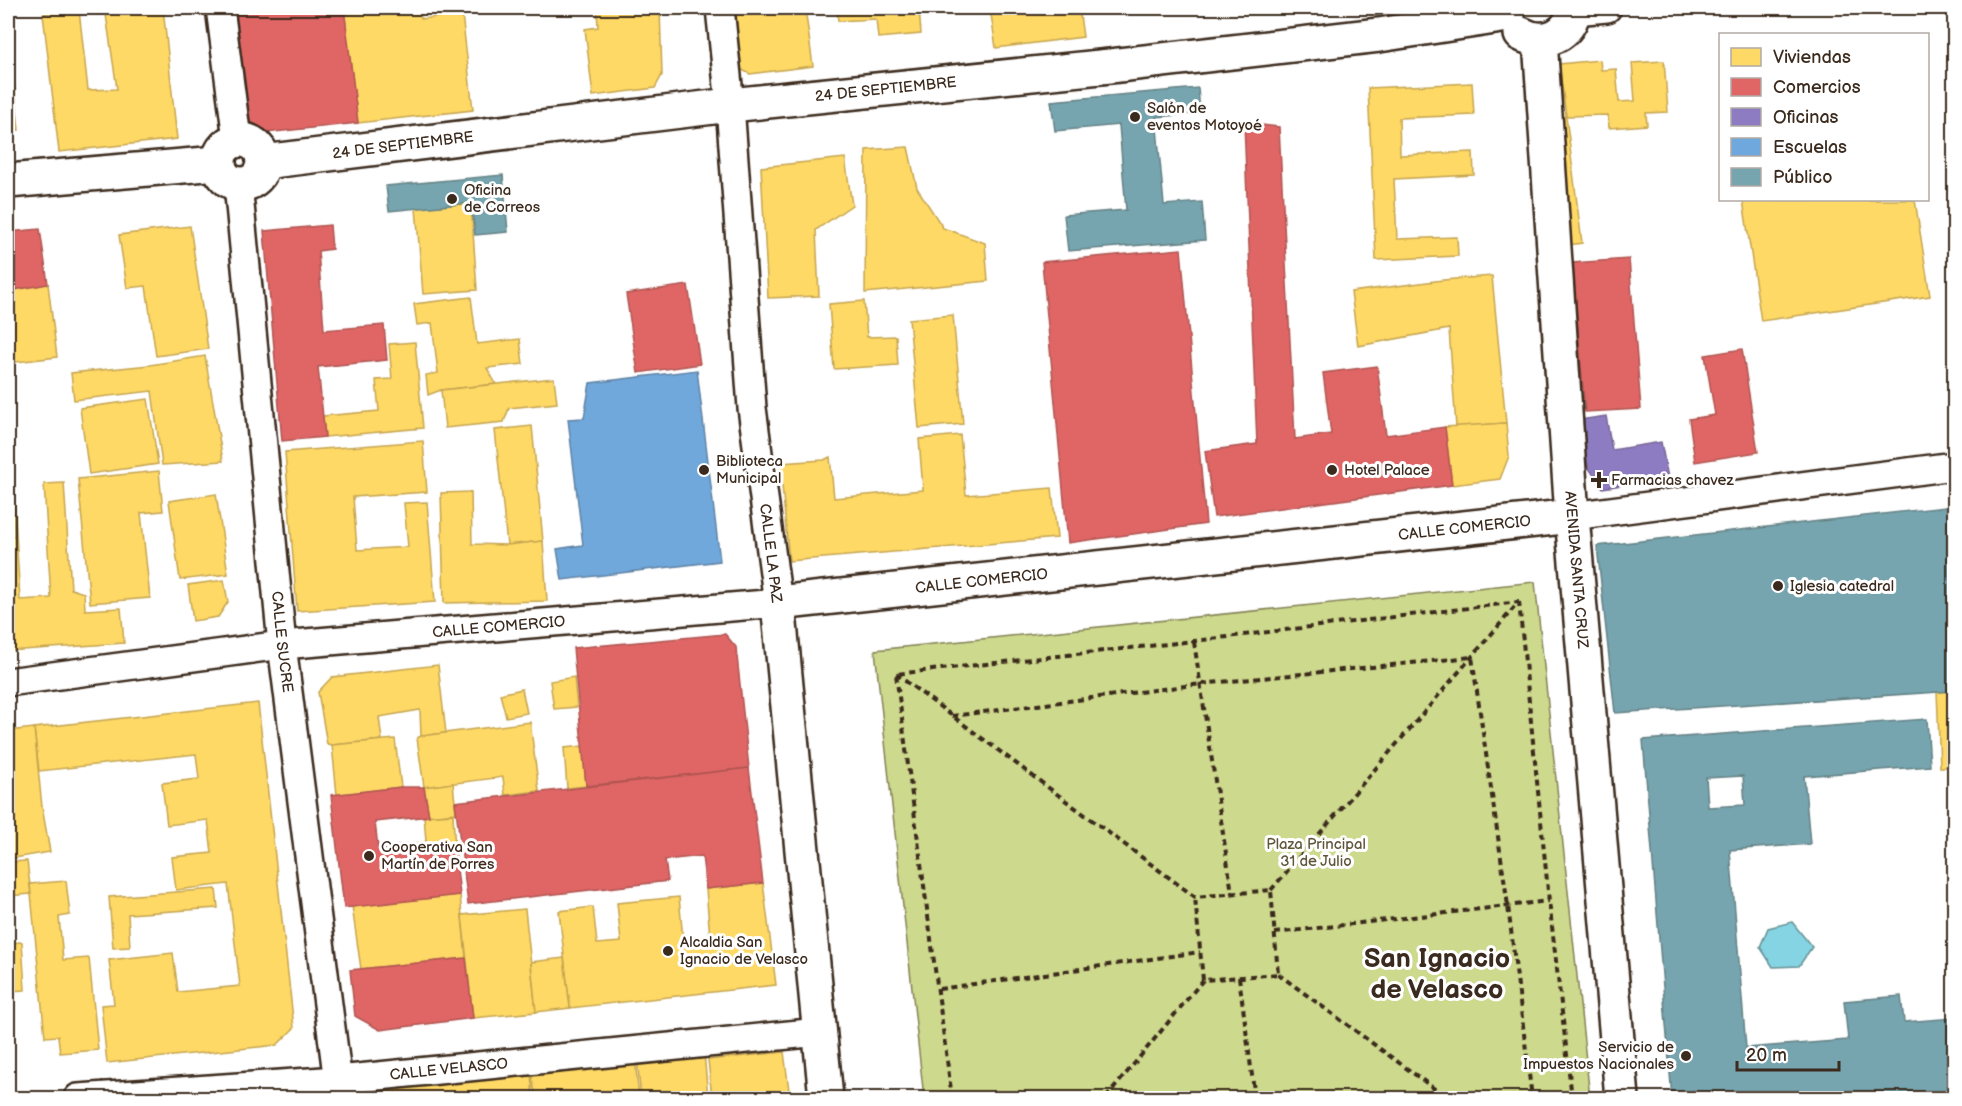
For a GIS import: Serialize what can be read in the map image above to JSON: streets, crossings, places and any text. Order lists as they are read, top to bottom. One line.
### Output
{"streets":{"main road":["24 DE SEPTIEMBRE","CALLE COMERCIO","CALLE LA PAZ","AVENIDA SANTA CRUZ"],"street":["CALLE SUCRE","CALLE VELASCO"]},"crossings":[["24 DE SEPTIEMBRE","CALLE LA PAZ"],["24 DE SEPTIEMBRE","CALLE SUCRE"],["CALLE COMERCIO","CALLE LA PAZ"],["CALLE COMERCIO","AVENIDA SANTA CRUZ"],["CALLE COMERCIO","CALLE SUCRE"],["CALLE LA PAZ","CALLE VELASCO"],["CALLE SUCRE","CALLE VELASCO"]],"districts":["San Ignacio de Velasco"],"parks":["Plaza Principal 31 de Julio"],"places":{"other":["Salón de eventos Motoyoé","Oficina de Correos","Biblioteca Municipal","Hotel Palace","Iglesia catedral","Cooperativa San Martín de Porres","Alcaldia San Ignacio de Velasco","Servicio de Impuestos Nacionales"],"health":["Farmacias chavez"]},"legend":["Viviendas","Comercios","Oficinas","Escuelas","Público"],"scale_bar":"20 m"}
